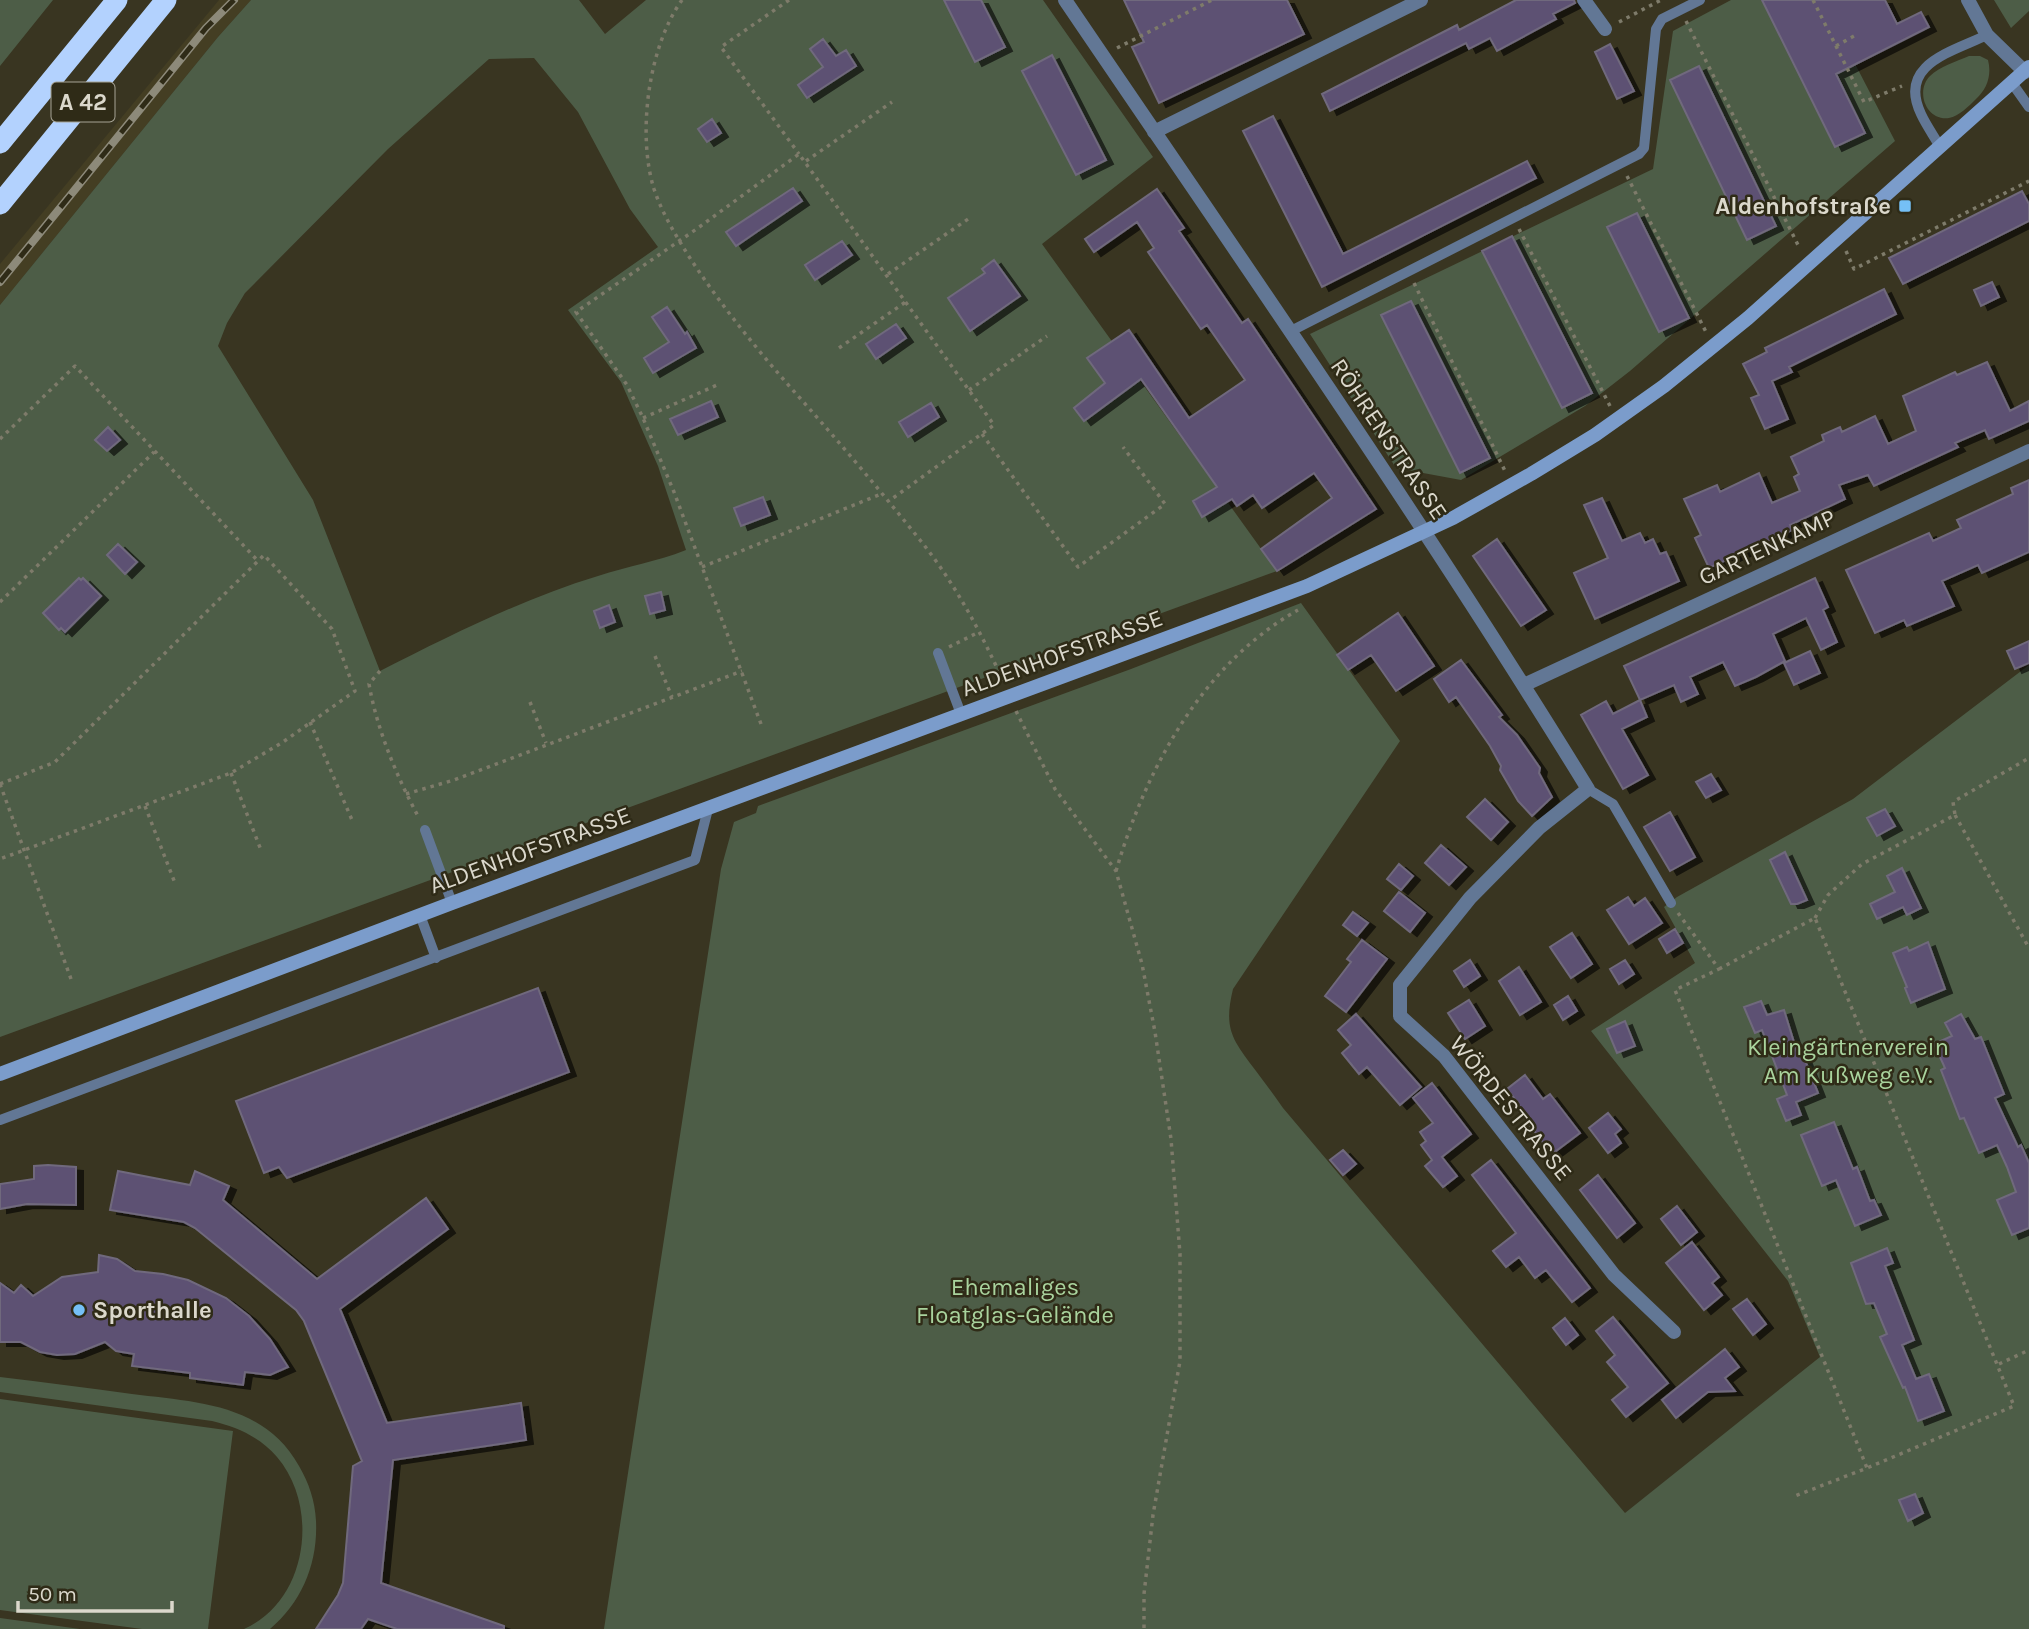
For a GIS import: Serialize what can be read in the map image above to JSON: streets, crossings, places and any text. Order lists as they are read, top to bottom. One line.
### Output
{"streets":{"highway":["A 42"],"street":["RÖHRENSTRASSE","GARTENKAMP","ALDENHOFSTRASSE","WÖRDESTRASSE"]},"crossings":[["RÖHRENSTRASSE","GARTENKAMP"],["RÖHRENSTRASSE","ALDENHOFSTRASSE"],["RÖHRENSTRASSE","WÖRDESTRASSE"]],"parks":["Kleingärtnerverein Am Kußweg e.V.","Ehemaliges Floatglas-Gelände"],"places":{"transit":["Aldenhofstraße"],"other":["Sporthalle"]},"scale_bar":"50 m"}
